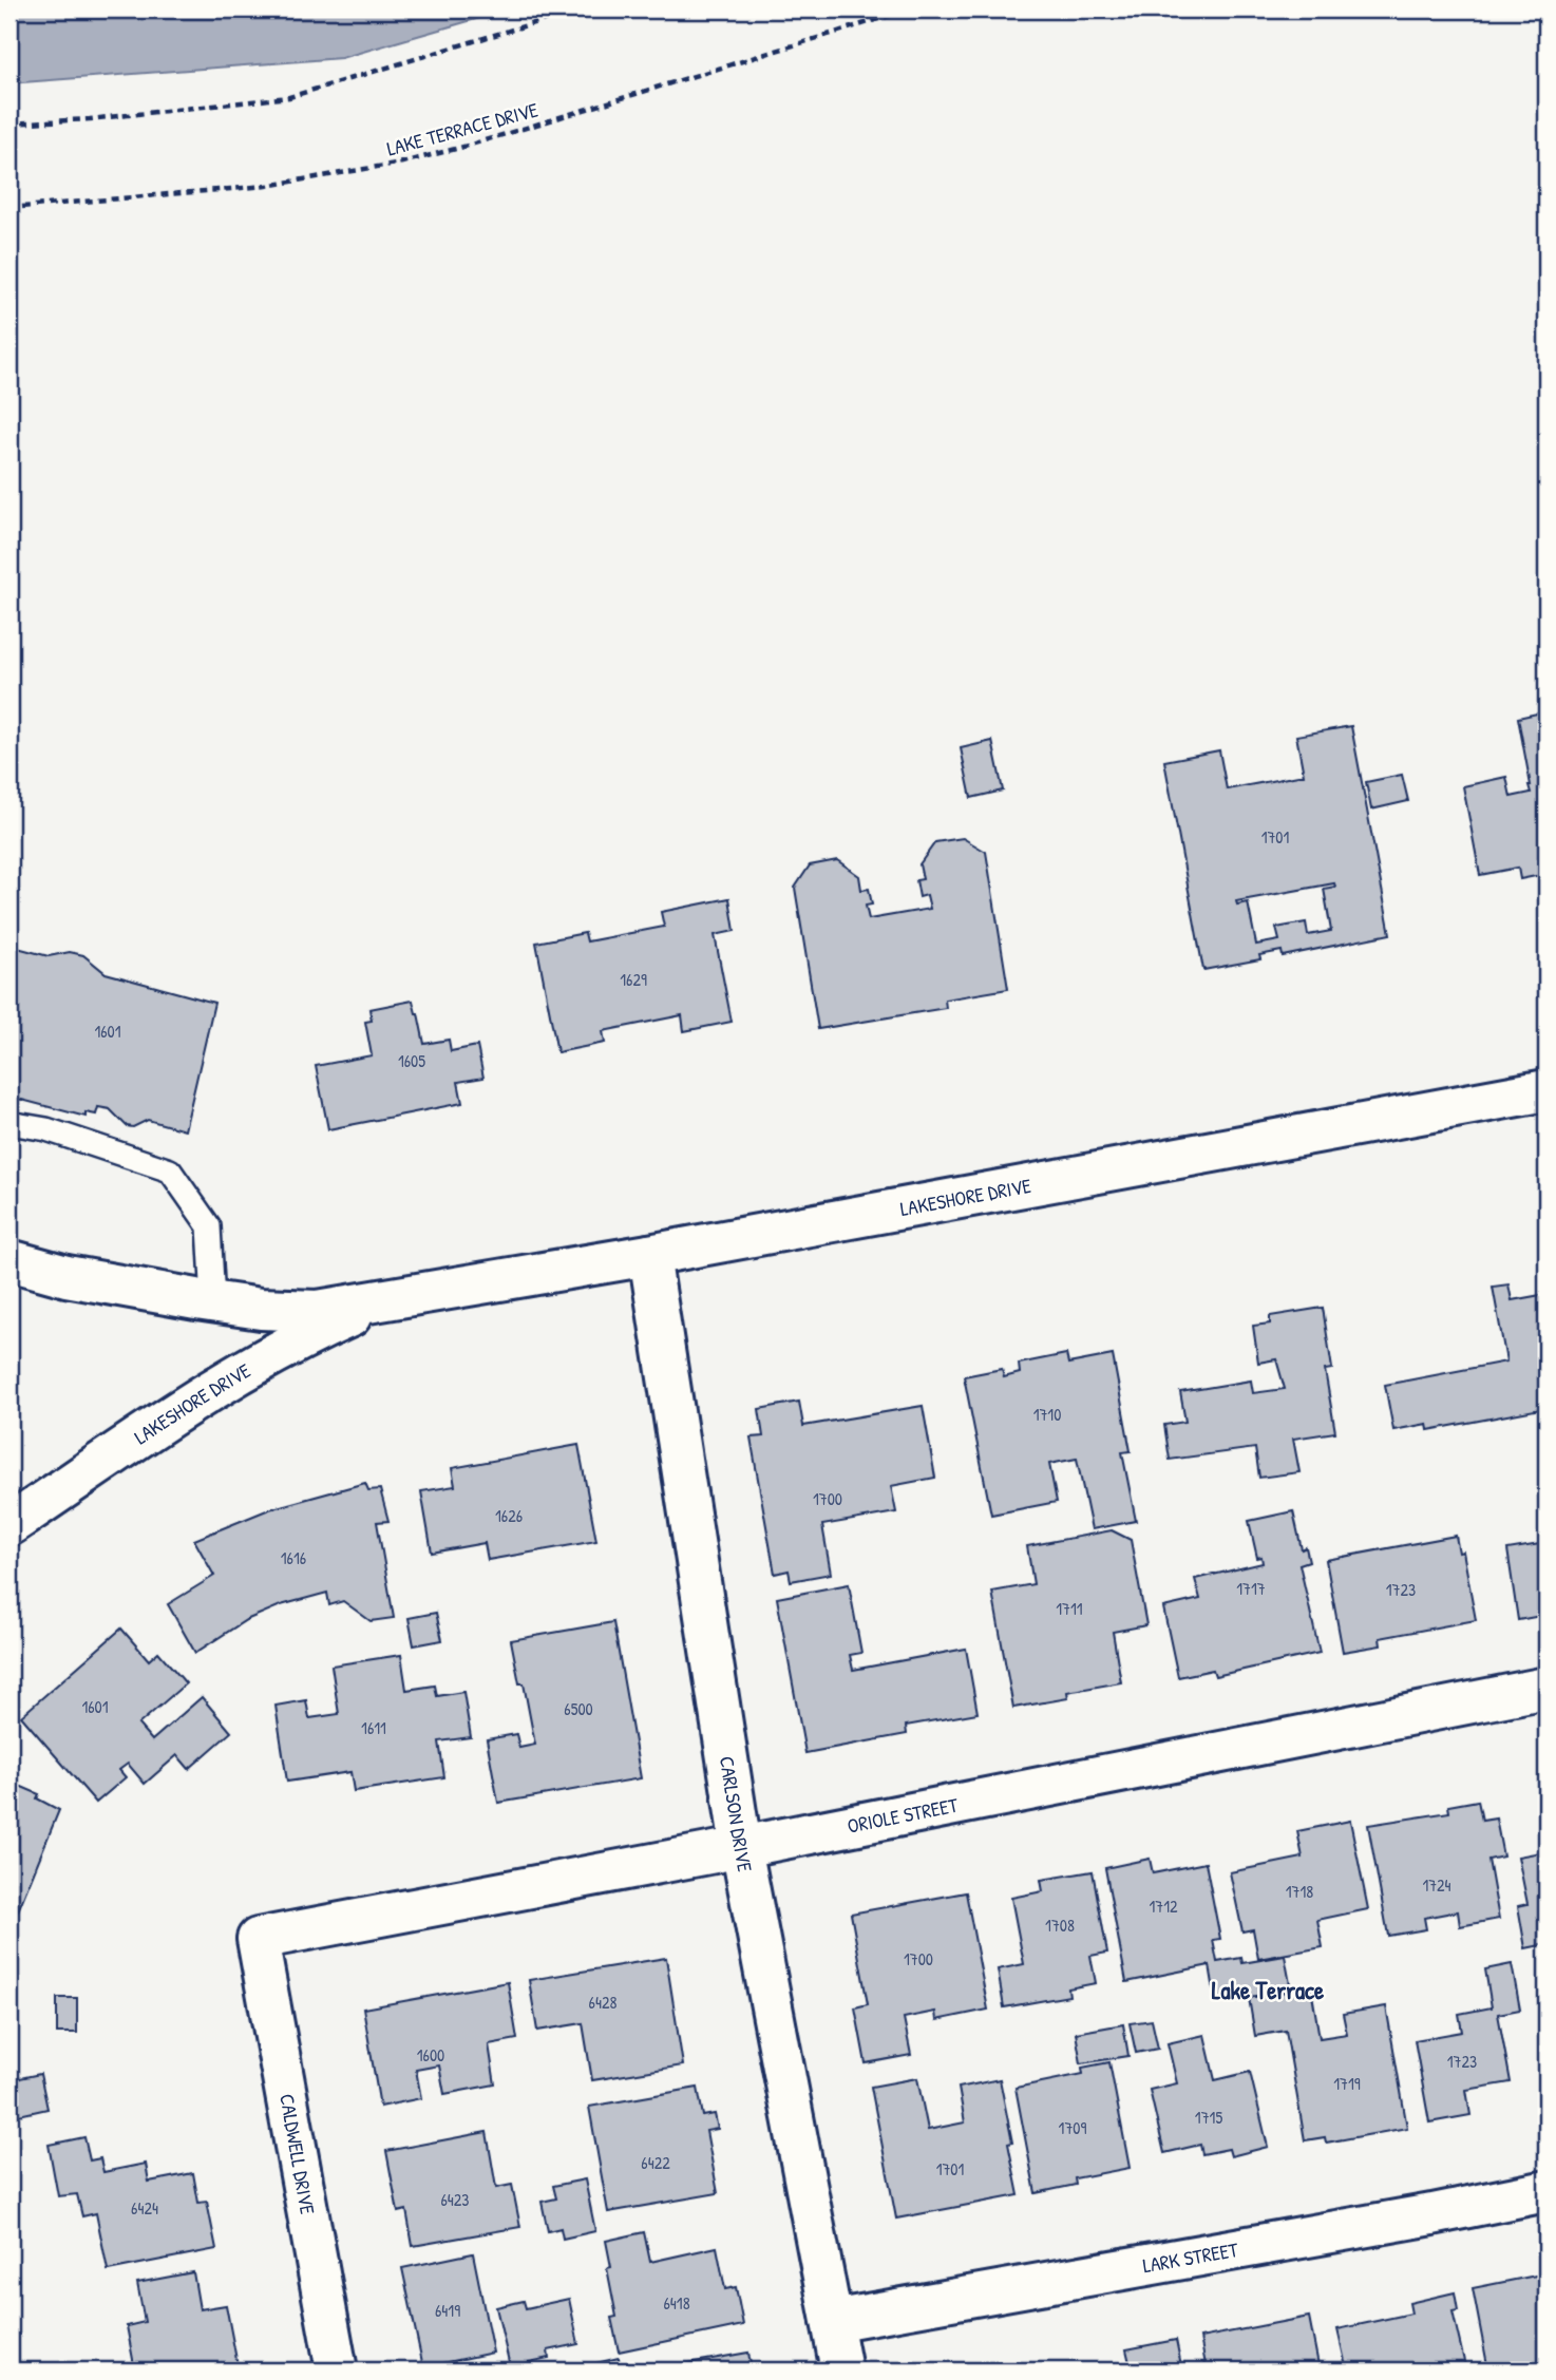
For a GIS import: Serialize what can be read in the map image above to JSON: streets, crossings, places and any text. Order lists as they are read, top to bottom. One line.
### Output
{"streets":{"street":["LAKESHORE DRIVE","CARLSON DRIVE","ORIOLE STREET","CALDWELL DRIVE","LARK STREET"],"path":["LAKE TERRACE DRIVE"]},"crossings":[["LAKESHORE DRIVE","CARLSON DRIVE"],["CARLSON DRIVE","ORIOLE STREET"],["CARLSON DRIVE","LARK STREET"],["ORIOLE STREET","CALDWELL DRIVE"]],"districts":["Lake Terrace"],"house_numbers":["1701","1629","1601","1605","1710","1700","1626","1616","1717","1723","1711","1601","6500","1611","1724","1718","1712","1708","1700","6428","1600","1723","1719","1715","1709","6422","1701","6423","6424","6418","6419"]}
